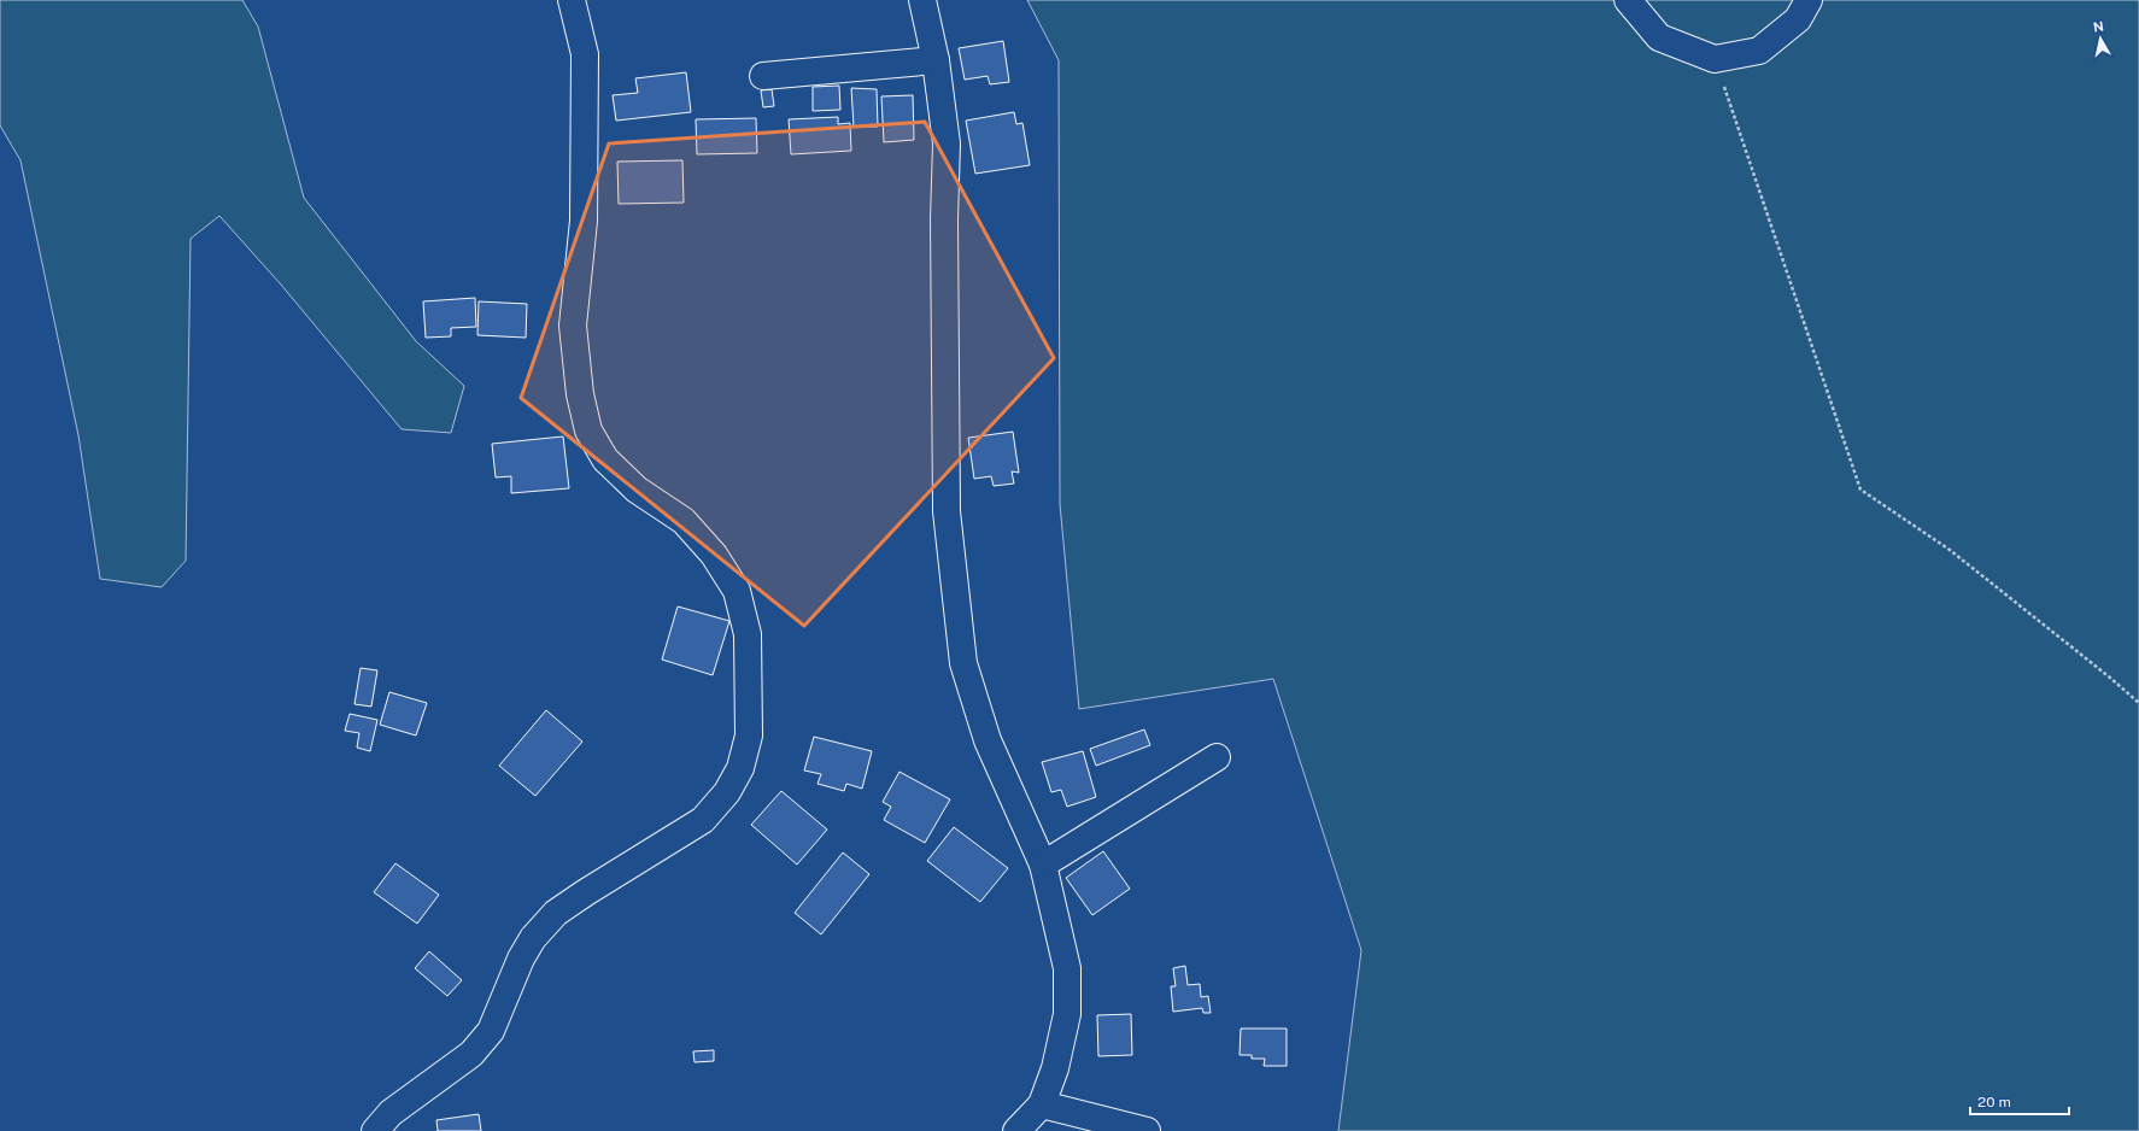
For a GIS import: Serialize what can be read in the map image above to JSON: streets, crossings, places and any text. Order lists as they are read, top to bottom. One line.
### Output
{"scale_bar":"20 m","north":"top"}
